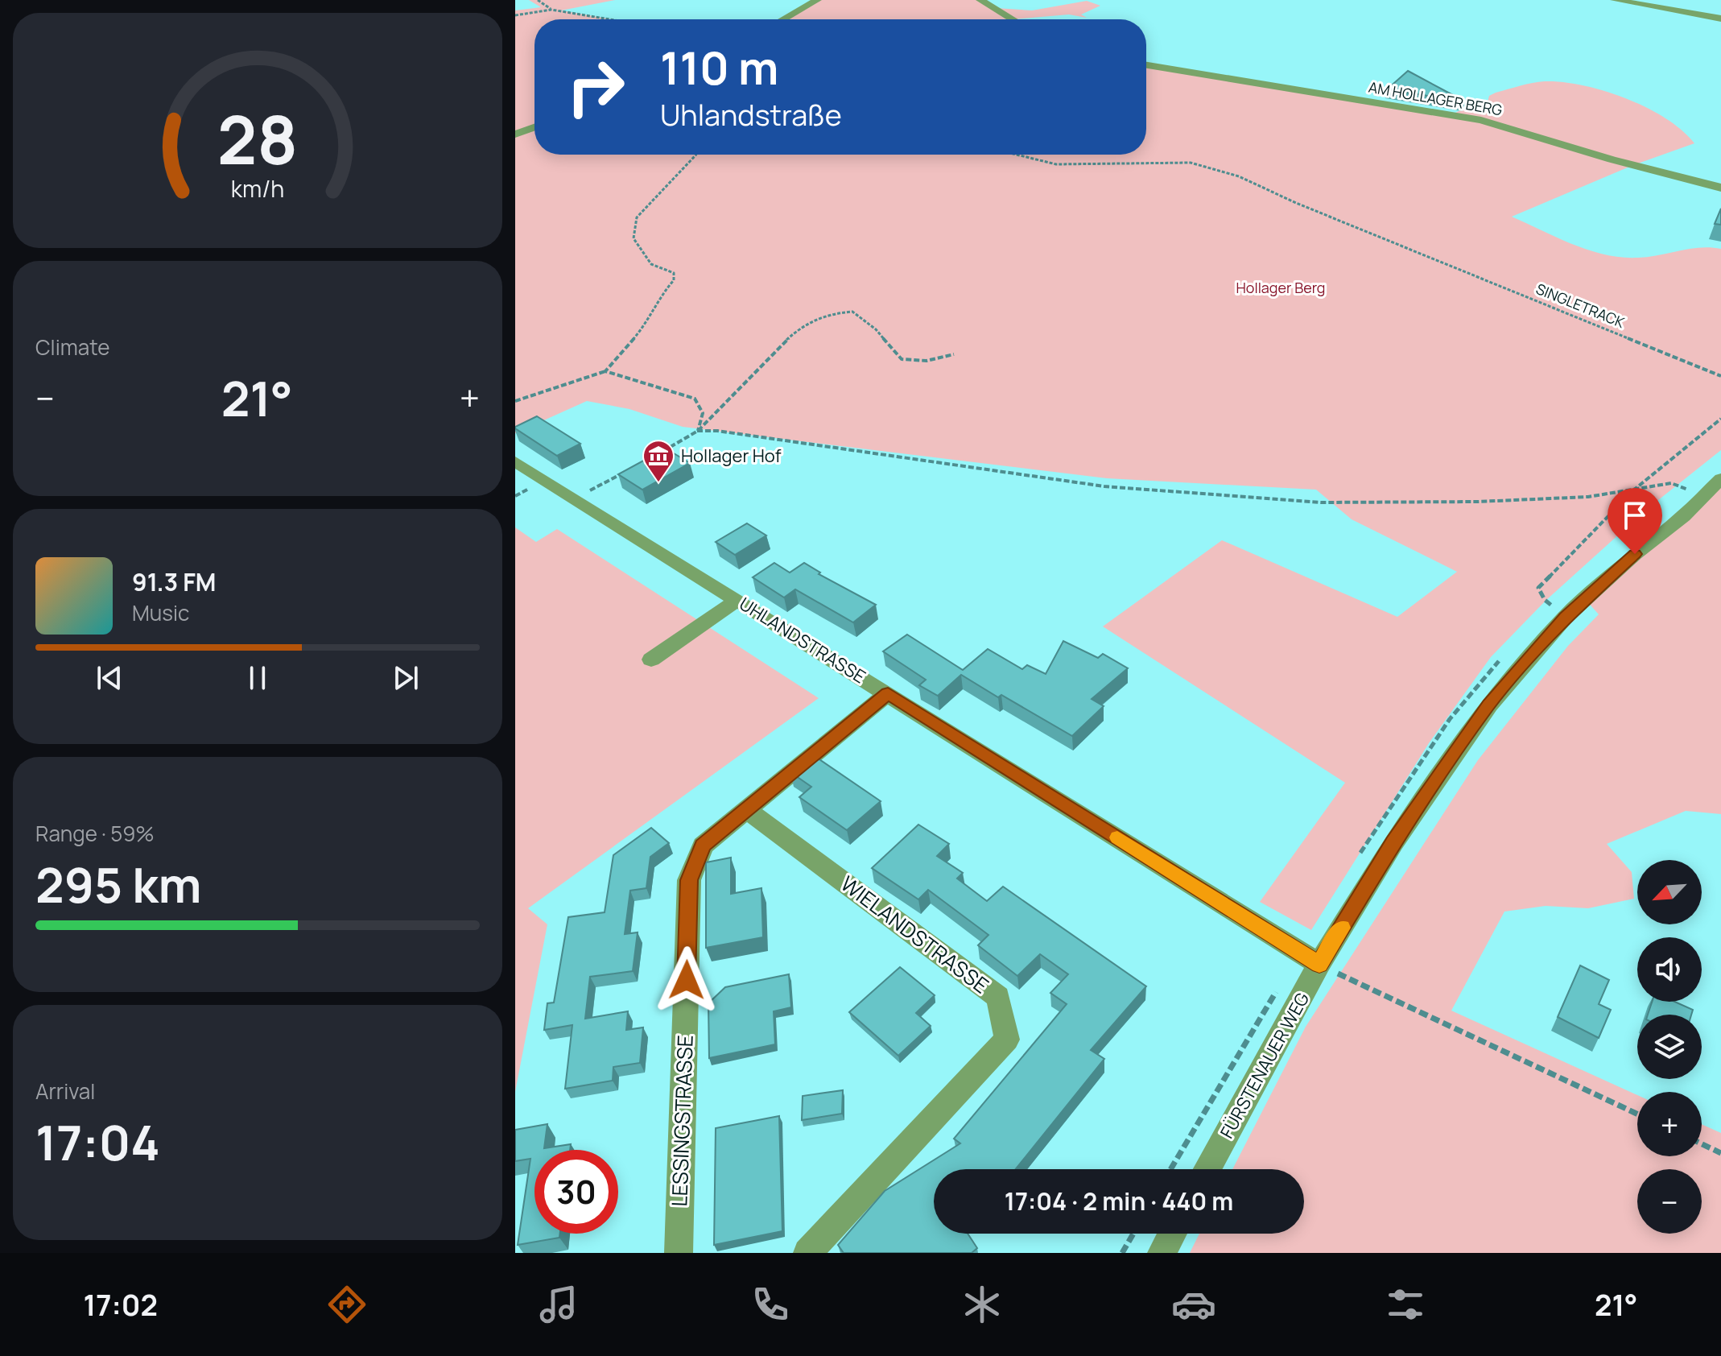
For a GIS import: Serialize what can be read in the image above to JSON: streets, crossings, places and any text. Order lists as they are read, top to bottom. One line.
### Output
{"streets":{"street":["AM HOLLAGER BERG","UHLANDSTRASSE","WIELANDSTRASSE","FÜRSTENAUER WEG","LESSINGSTRASSE"],"path":["SINGLETRACK"]},"crossings":[["UHLANDSTRASSE","FÜRSTENAUER WEG"],["UHLANDSTRASSE","LESSINGSTRASSE"],["WIELANDSTRASSE","LESSINGSTRASSE"]],"parks":["Hollager Berg"],"places":{"museum":["Hollager Hof"]},"north":"bottom left","page":{"turn":["110 m","Uhlandstraße"],"tile":["Climate",["Range · 59%","295 km"],["Arrival","17:04"]],"heat":["−","21°","+"],"song":["91.3 FM","Music"],"map_buttons":["+","−"],"limit":"30","trip":"17:04 · 2 min · 440 m","tabs":["17:02","21°"],"gauge":["28","km/h"]}}
